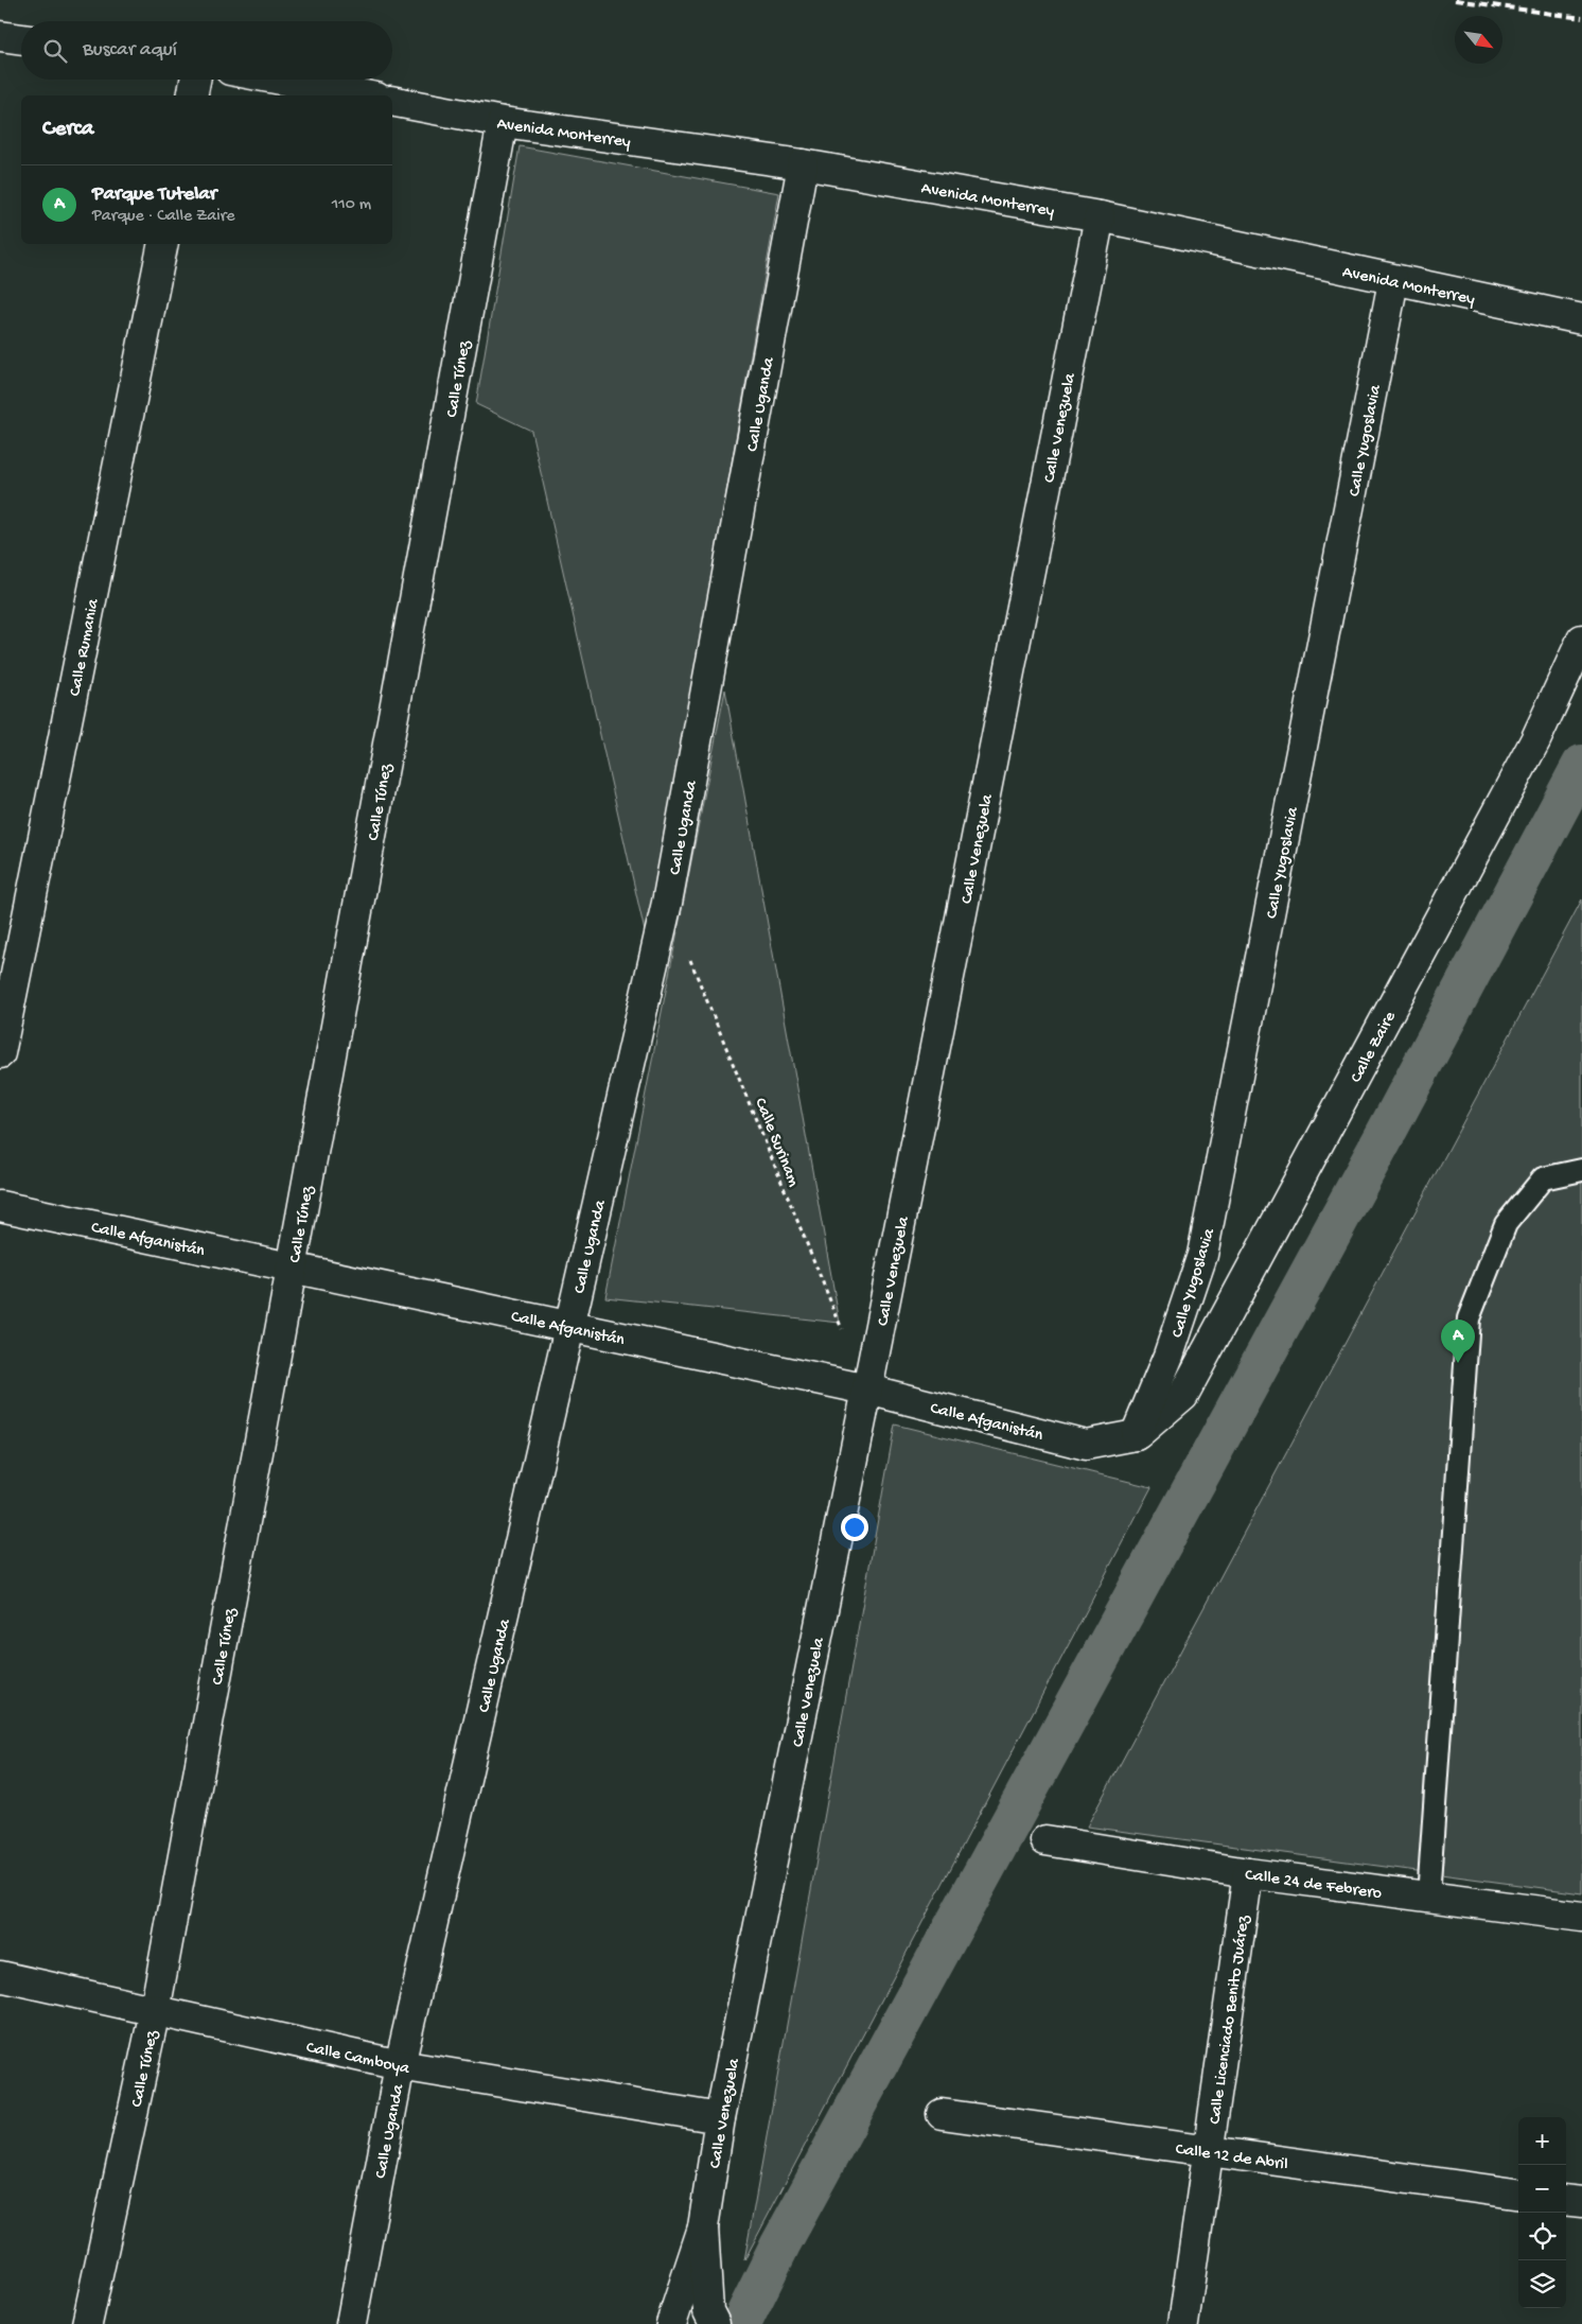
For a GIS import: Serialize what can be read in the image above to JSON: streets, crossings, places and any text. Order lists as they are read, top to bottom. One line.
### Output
{"streets":{"street":["Avenida Monterrey","Calle Túnez","Calle Uganda","Calle Venezuela","Calle Yugoslavia","Calle Rumania","Calle Zaire","Calle Afganistán","Calle 24 de Febrero","Calle Licenciado Benito Juárez","Calle Camboya","Calle 12 de Abril"],"path":["Calle Surinam"]},"crossings":[["Avenida Monterrey","Calle Túnez"],["Avenida Monterrey","Calle Uganda"],["Avenida Monterrey","Calle Venezuela"],["Avenida Monterrey","Calle Yugoslavia"],["Calle Túnez","Calle Afganistán"],["Calle Túnez","Calle Camboya"],["Calle Uganda","Calle Afganistán"],["Calle Uganda","Calle Camboya"],["Calle Venezuela","Calle Afganistán"],["Calle Venezuela","Calle Camboya"],["Calle Yugoslavia","Calle Zaire"],["Calle Yugoslavia","Calle Afganistán"],["Calle Zaire","Calle Afganistán"],["Calle 24 de Febrero","Calle Licenciado Benito Juárez"],["Calle Licenciado Benito Juárez","Calle 12 de Abril"]],"north":"bottom right","page":{"search":"Buscar aquí","heading":"Cerca","list":[{"mark":"A","name":"Parque Tutelar","note":"Parque · Calle Zaire","value":"110 m"}],"pins":"A","map_buttons":["+","−"]}}
